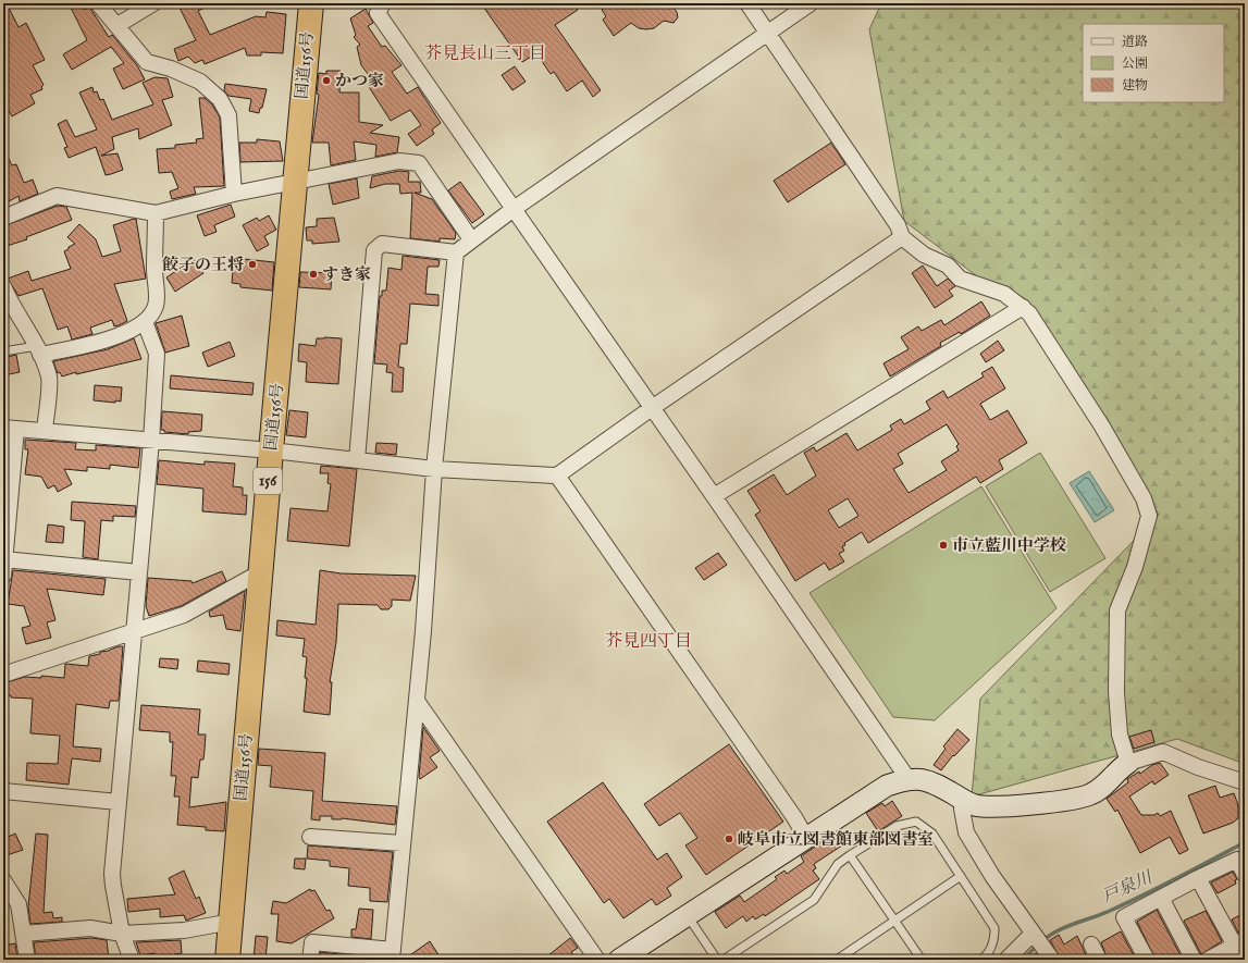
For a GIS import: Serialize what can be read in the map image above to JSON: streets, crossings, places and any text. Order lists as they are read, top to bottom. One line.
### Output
{"streets":{"highway":["国道156号","156"]},"districts":["芥見長山三丁目","芥見四丁目"],"water":["戸泉川"],"places":["かつ家","餃子の王将","すき家","市立藍川中学校","岐阜市立図書館東部図書室"],"legend":["道路","公園","建物"]}
